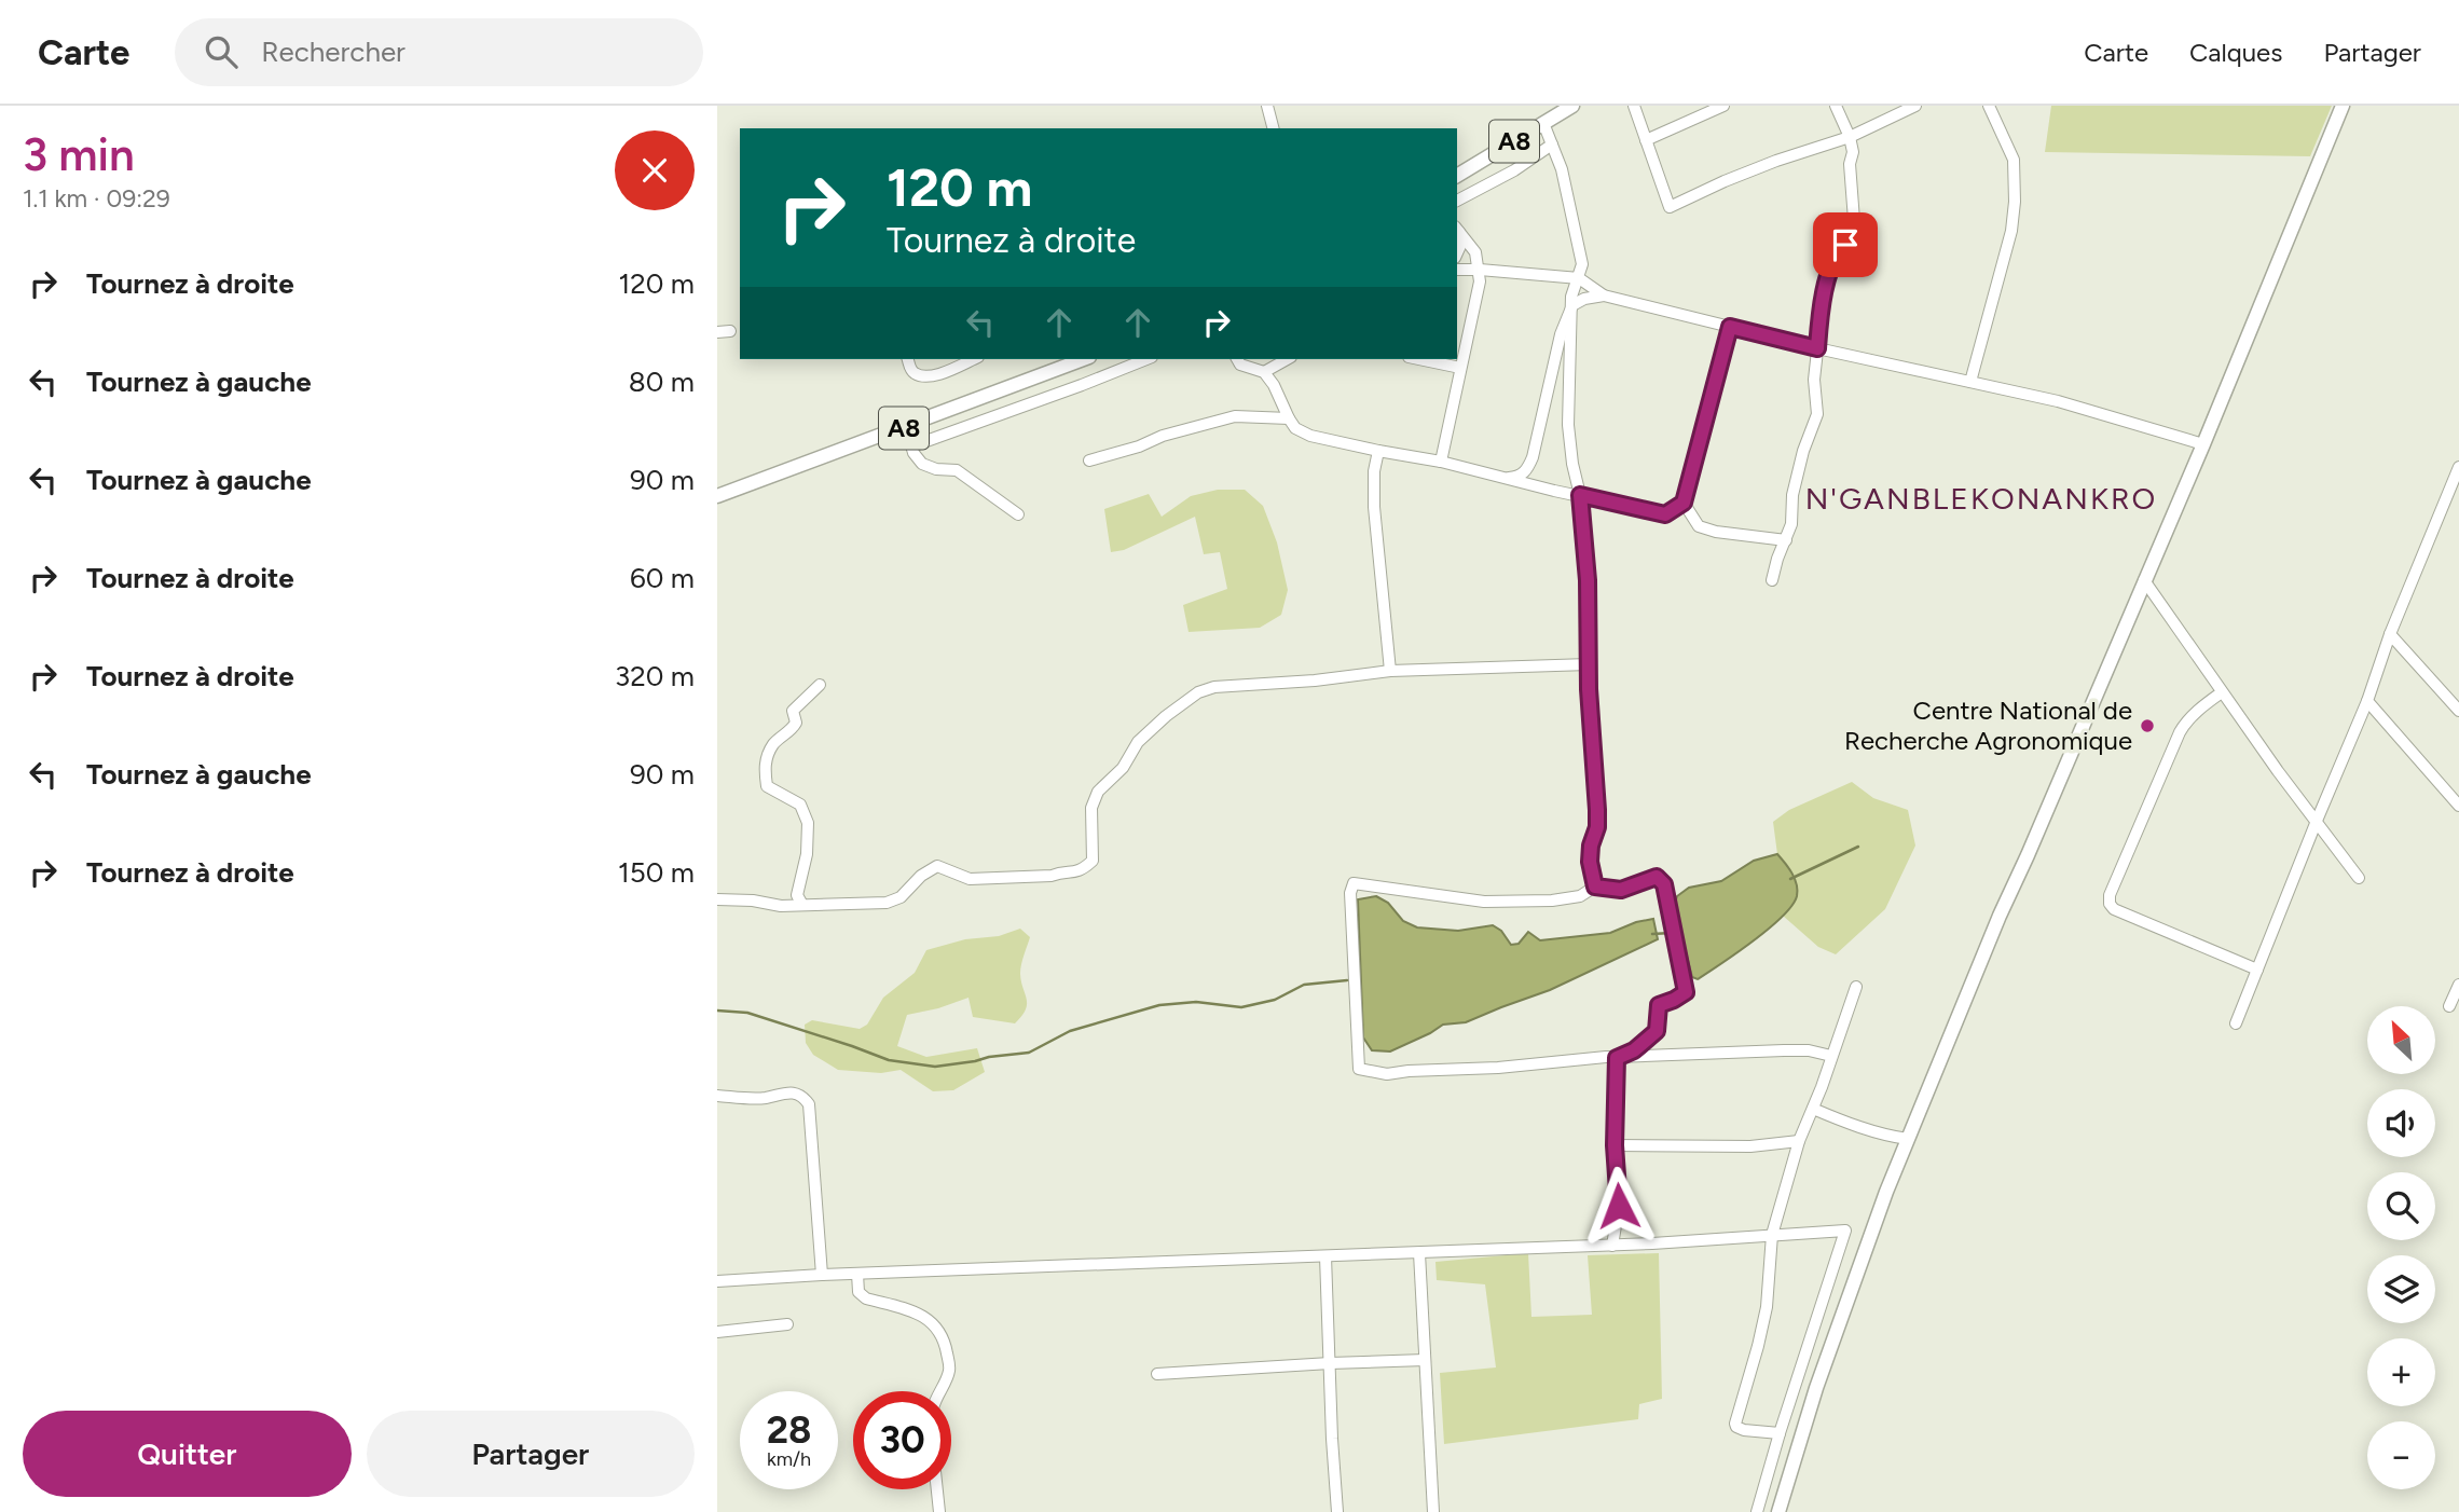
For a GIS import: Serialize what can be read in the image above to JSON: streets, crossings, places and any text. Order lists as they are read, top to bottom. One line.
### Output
{"streets":{"main road":["A8"]},"districts":["N'GANBLEKONANKRO"],"places":["Centre National de Recherche Agronomique"],"north":"top left","page":{"header":"Carte","search":"Rechercher","nav":["Carte","Calques","Partager"],"heading":["3 min","1.1 km · 09:29"],"turn":["120 m","Tournez à droite"],"list":[{"name":"Tournez à droite","value":"120 m"},{"name":"Tournez à gauche","value":"80 m"},{"name":"Tournez à gauche","value":"90 m"},{"name":"Tournez à droite","value":"60 m"},{"name":"Tournez à droite","value":"320 m"},{"name":"Tournez à gauche","value":"90 m"},{"name":"Tournez à droite","value":"150 m"}],"map_buttons":["+","−"],"speed":"28 km/h","limit":"30","buttons":["Quitter","Partager"]}}
